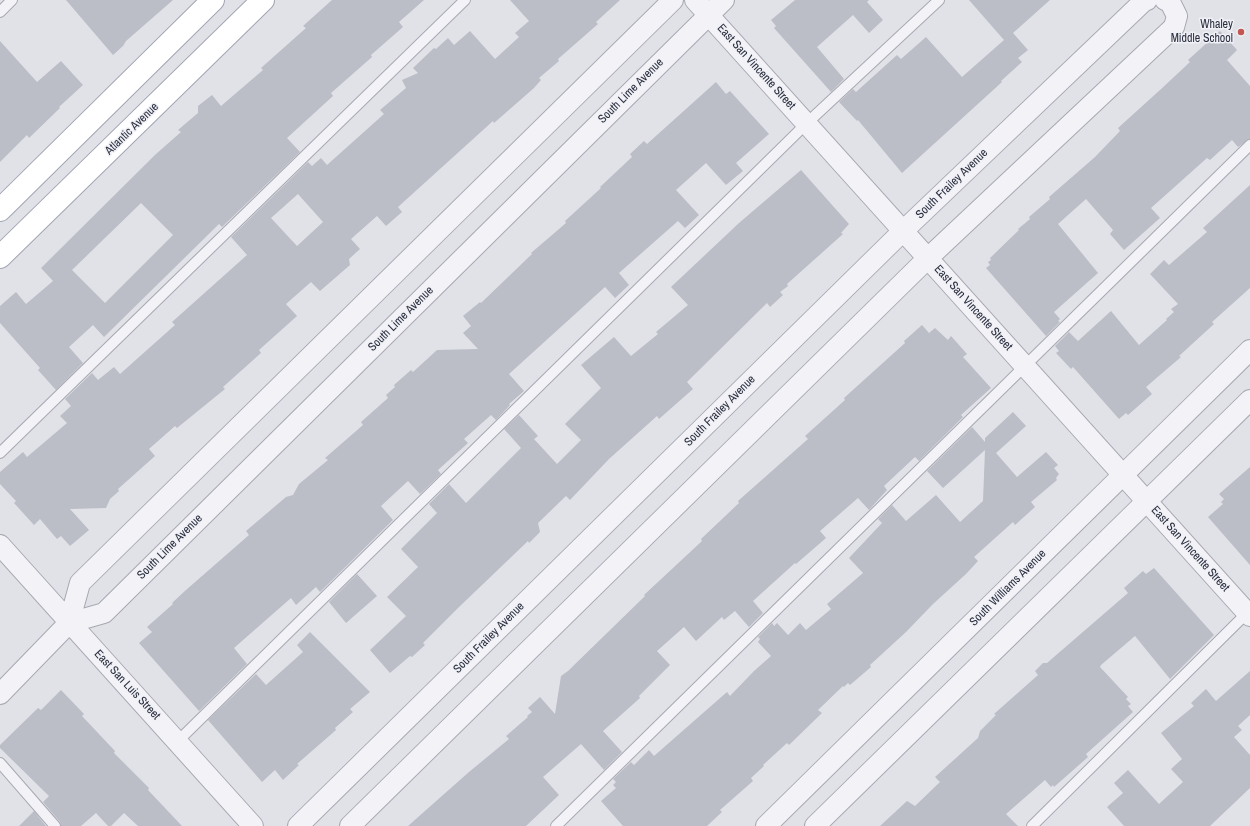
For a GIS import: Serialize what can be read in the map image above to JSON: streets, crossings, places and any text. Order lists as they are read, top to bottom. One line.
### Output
{"streets":{"main road":["Atlantic Avenue"],"street":["East San Vincente Street","South Lime Avenue","South Frailey Avenue","South Williams Avenue","East San Luis Street"]},"crossings":[["East San Vincente Street","South Lime Avenue"],["East San Vincente Street","South Frailey Avenue"],["East San Vincente Street","South Williams Avenue"],["South Lime Avenue","East San Luis Street"]],"places":["Whaley Middle School"]}
